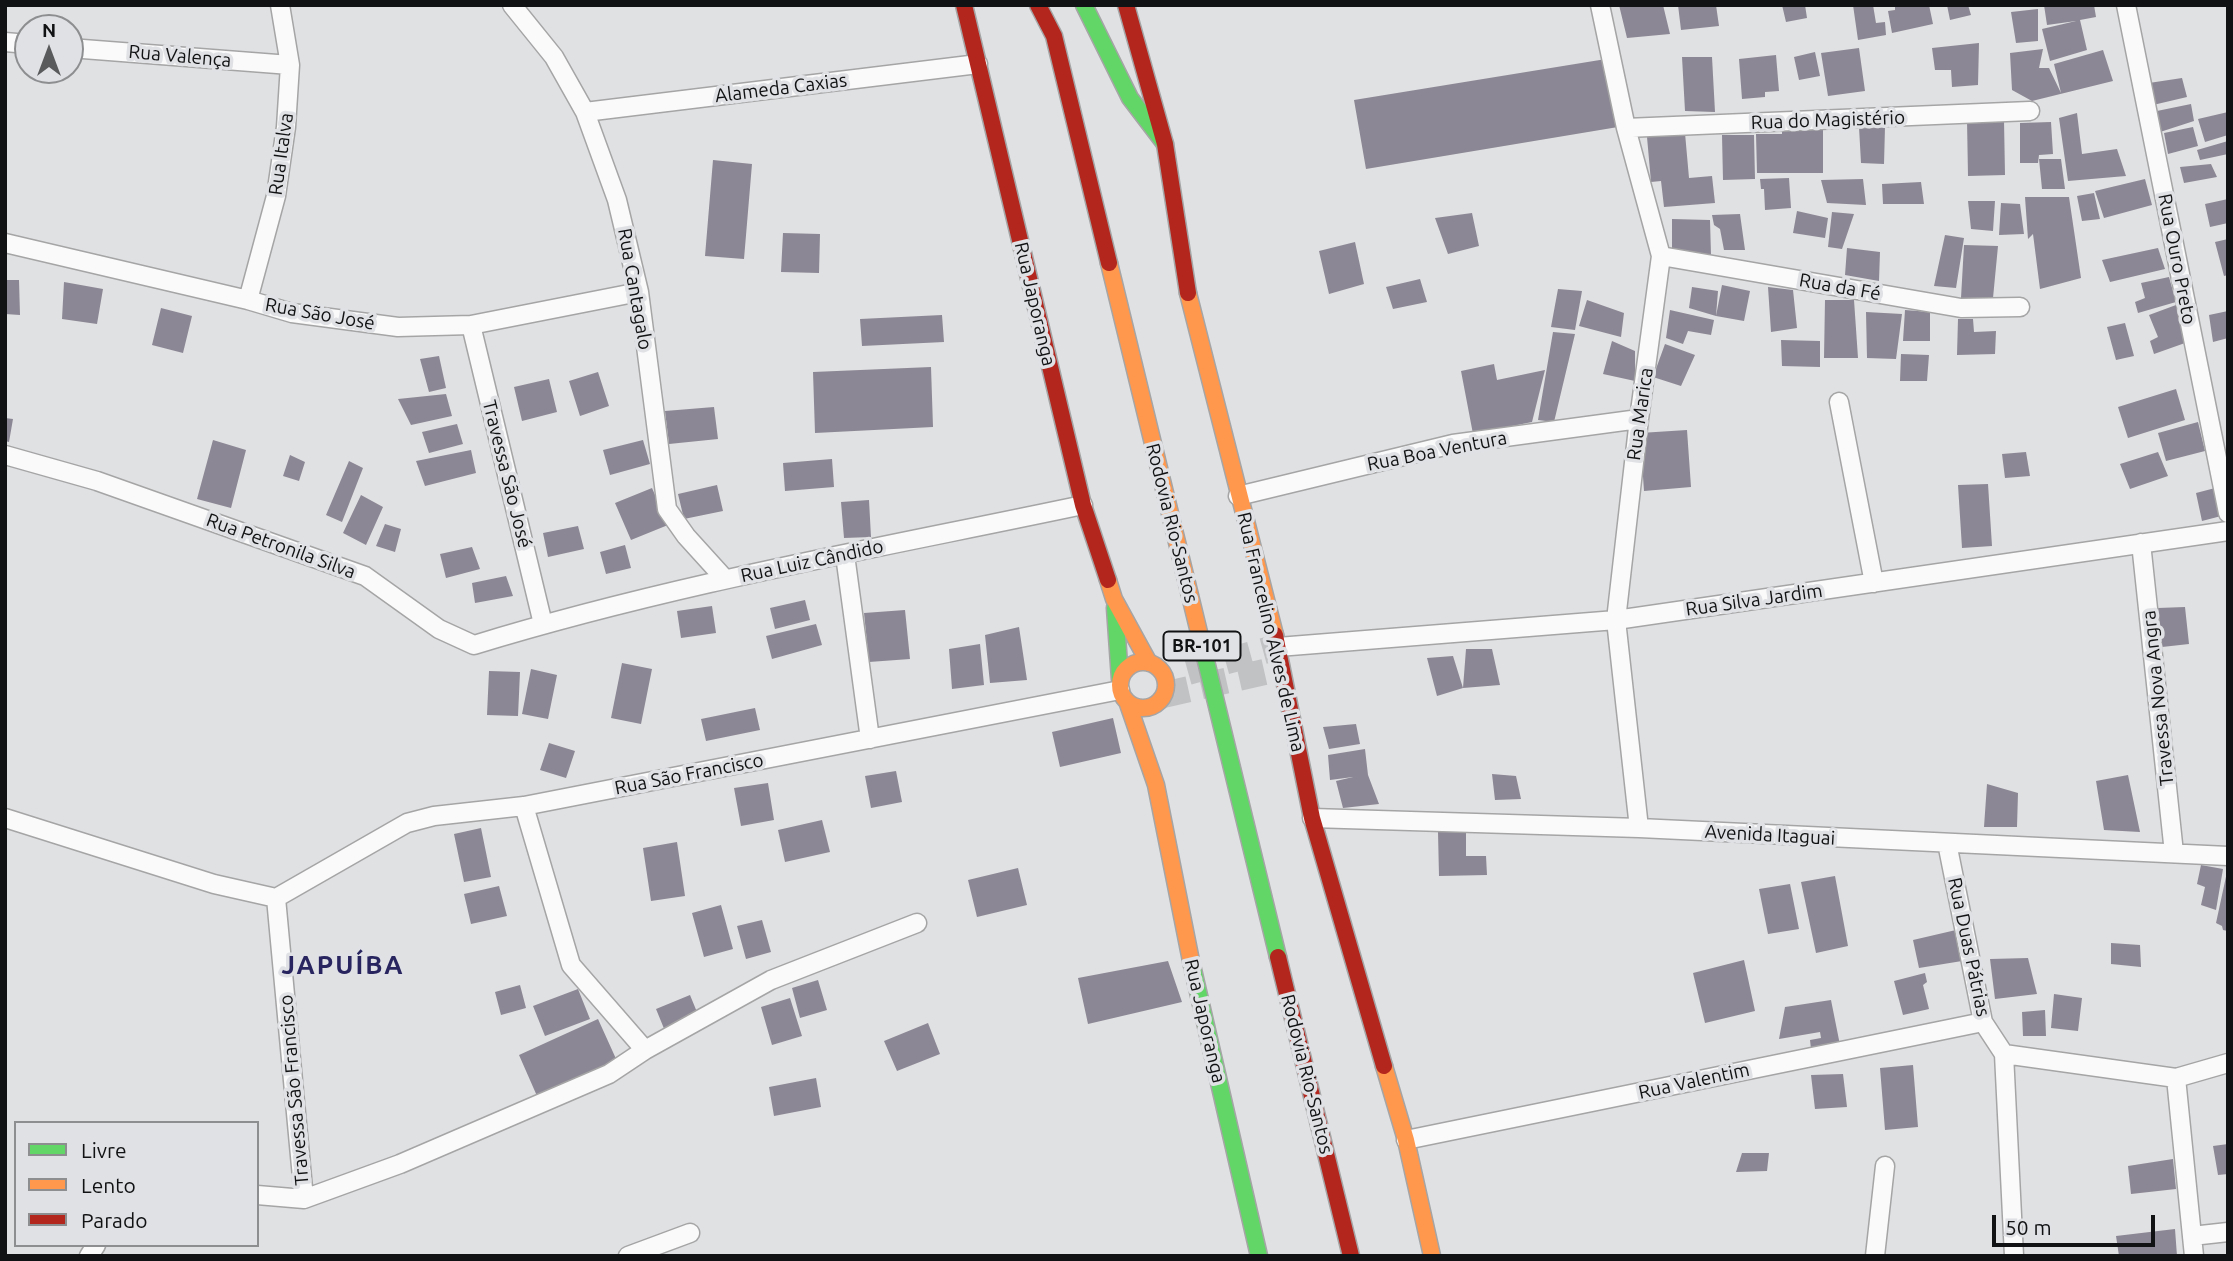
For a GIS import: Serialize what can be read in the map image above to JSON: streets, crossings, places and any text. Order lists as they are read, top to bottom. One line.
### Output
{"streets":{"main road":["Rua Japoranga","Rodovia Rio-Santos","Rua Francelino Alves de Lima","BR-101"],"street":["Rua Valença","Alameda Caxias","Rua do Magistério","Rua Italva","Rua Ouro Preto","Rua da Fé","Rua Cantagalo","Rua São José","Rua Marica","Rua Boa Ventura","Travessa São José","Rua Petronila Silva","Rua Luiz Cândido","Rua Silva Jardim","Travessa Nova Angra","Rua São Francisco","Avenida Itaguai","Rua Duas Pátrias","Rua Valentim","Travessa São Francisco"]},"crossings":[["Rua Valença","Rua Italva"],["Alameda Caxias","Rua Cantagalo"],["Alameda Caxias","Rua Japoranga"],["Rua do Magistério","Rua Marica"],["Rua Italva","Rua São José"],["Rua da Fé","Rua Marica"],["Rua Cantagalo","Rua São José"],["Rua Cantagalo","Rua Luiz Cândido"],["Rua Japoranga","Rua Luiz Cândido"],["Rua Japoranga","Rua São Francisco"],["Rua São José","Travessa São José"],["Rua Marica","Rua Boa Ventura"],["Rua Marica","Rua Silva Jardim"],["Rua Marica","Avenida Itaguai"],["Rua Boa Ventura","Rua Francelino Alves de Lima"],["Travessa São José","Rua Petronila Silva"],["Travessa São José","Rua Luiz Cândido"],["Rua Petronila Silva","Rua Luiz Cândido"],["Rua Silva Jardim","Rua Francelino Alves de Lima"],["Rua Silva Jardim","Travessa Nova Angra"],["Rua Francelino Alves de Lima","Avenida Itaguai"],["Rua Francelino Alves de Lima","Rua Valentim"],["Travessa Nova Angra","Avenida Itaguai"],["Rua São Francisco","Travessa São Francisco"],["Avenida Itaguai","Rua Duas Pátrias"],["Rua Duas Pátrias","Rua Valentim"]],"districts":["JAPUÍBA"],"legend":["Livre","Lento","Parado"],"scale_bar":"50 m","north":"top"}
